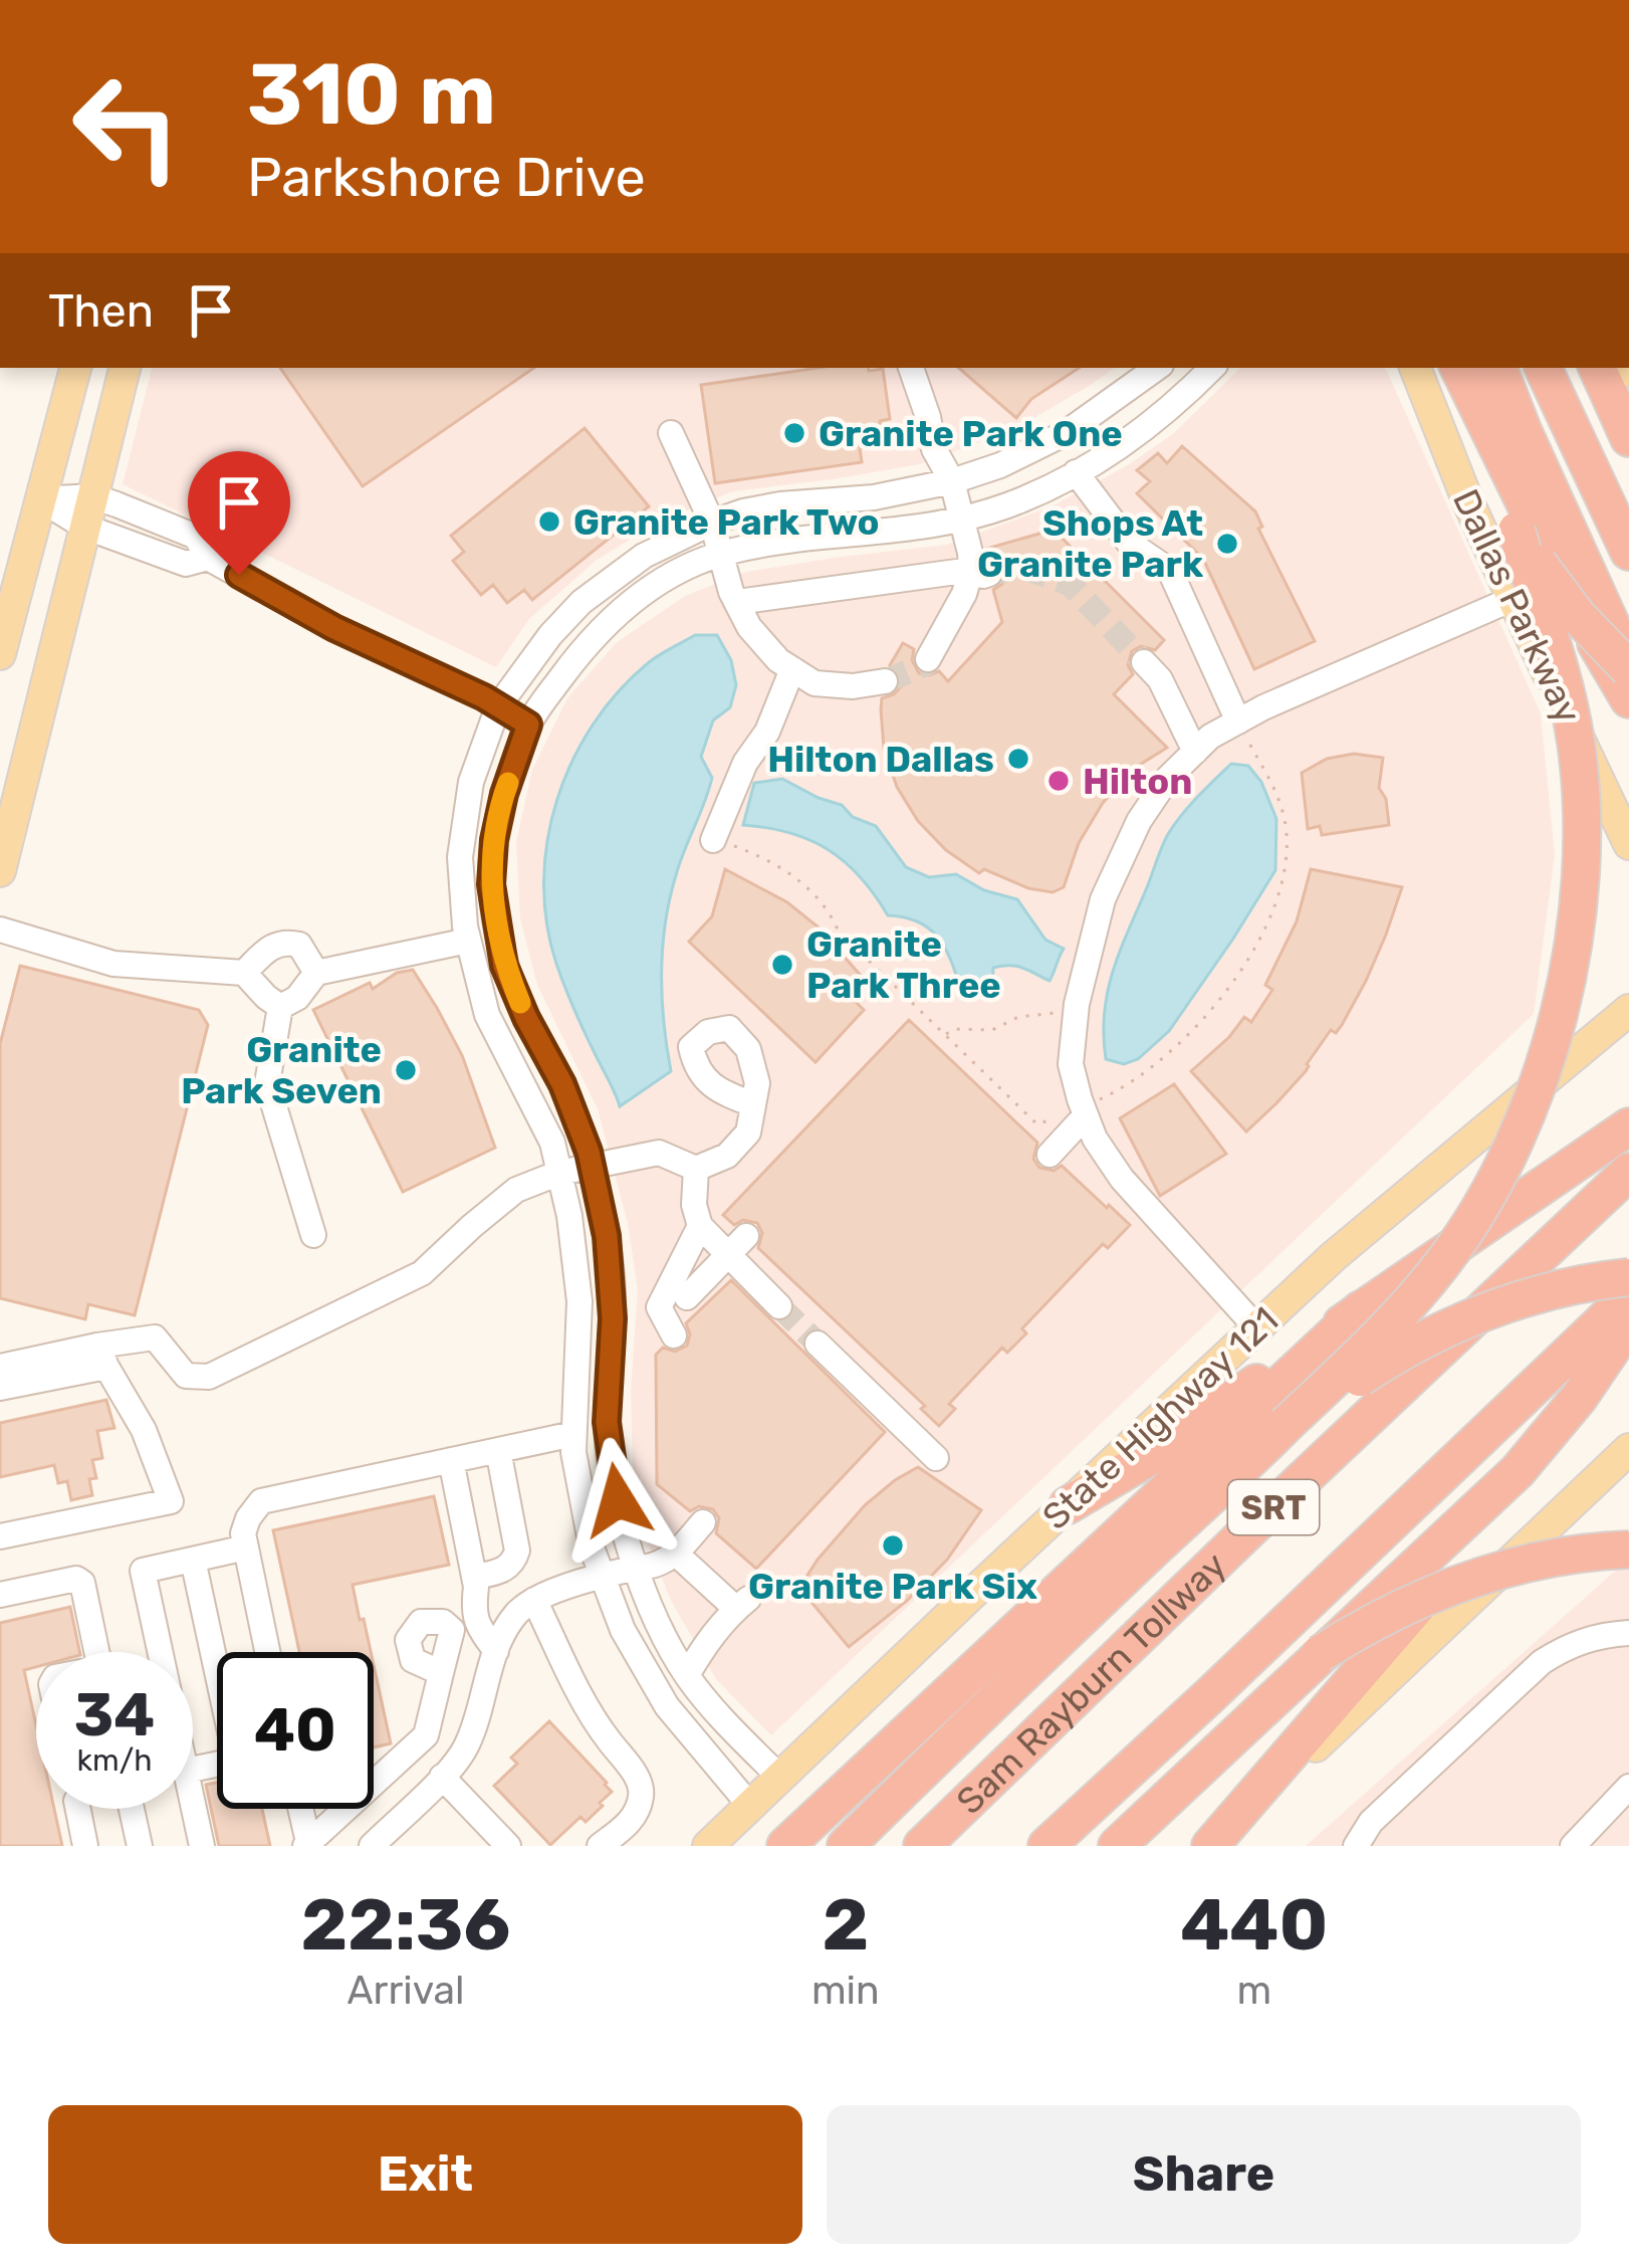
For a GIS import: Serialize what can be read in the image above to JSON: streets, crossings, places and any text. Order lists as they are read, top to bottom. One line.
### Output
{"streets":{"highway":["SRT","Sam Rayburn Tollway"],"main road":["Dallas Parkway","State Highway 121"]},"places":["Granite Park One","Granite Park Two","Shops At Granite Park","Hilton Dallas","Hilton","Granite Park Three","Granite Park Seven","Granite Park Six"],"page":{"turn":["310 m","Parkshore Drive"],"then":"Then","speed":"34 km/h","limit":"40","eta":["22:36","Arrival","2","min","440","m"],"buttons":["Exit","Share"]}}
